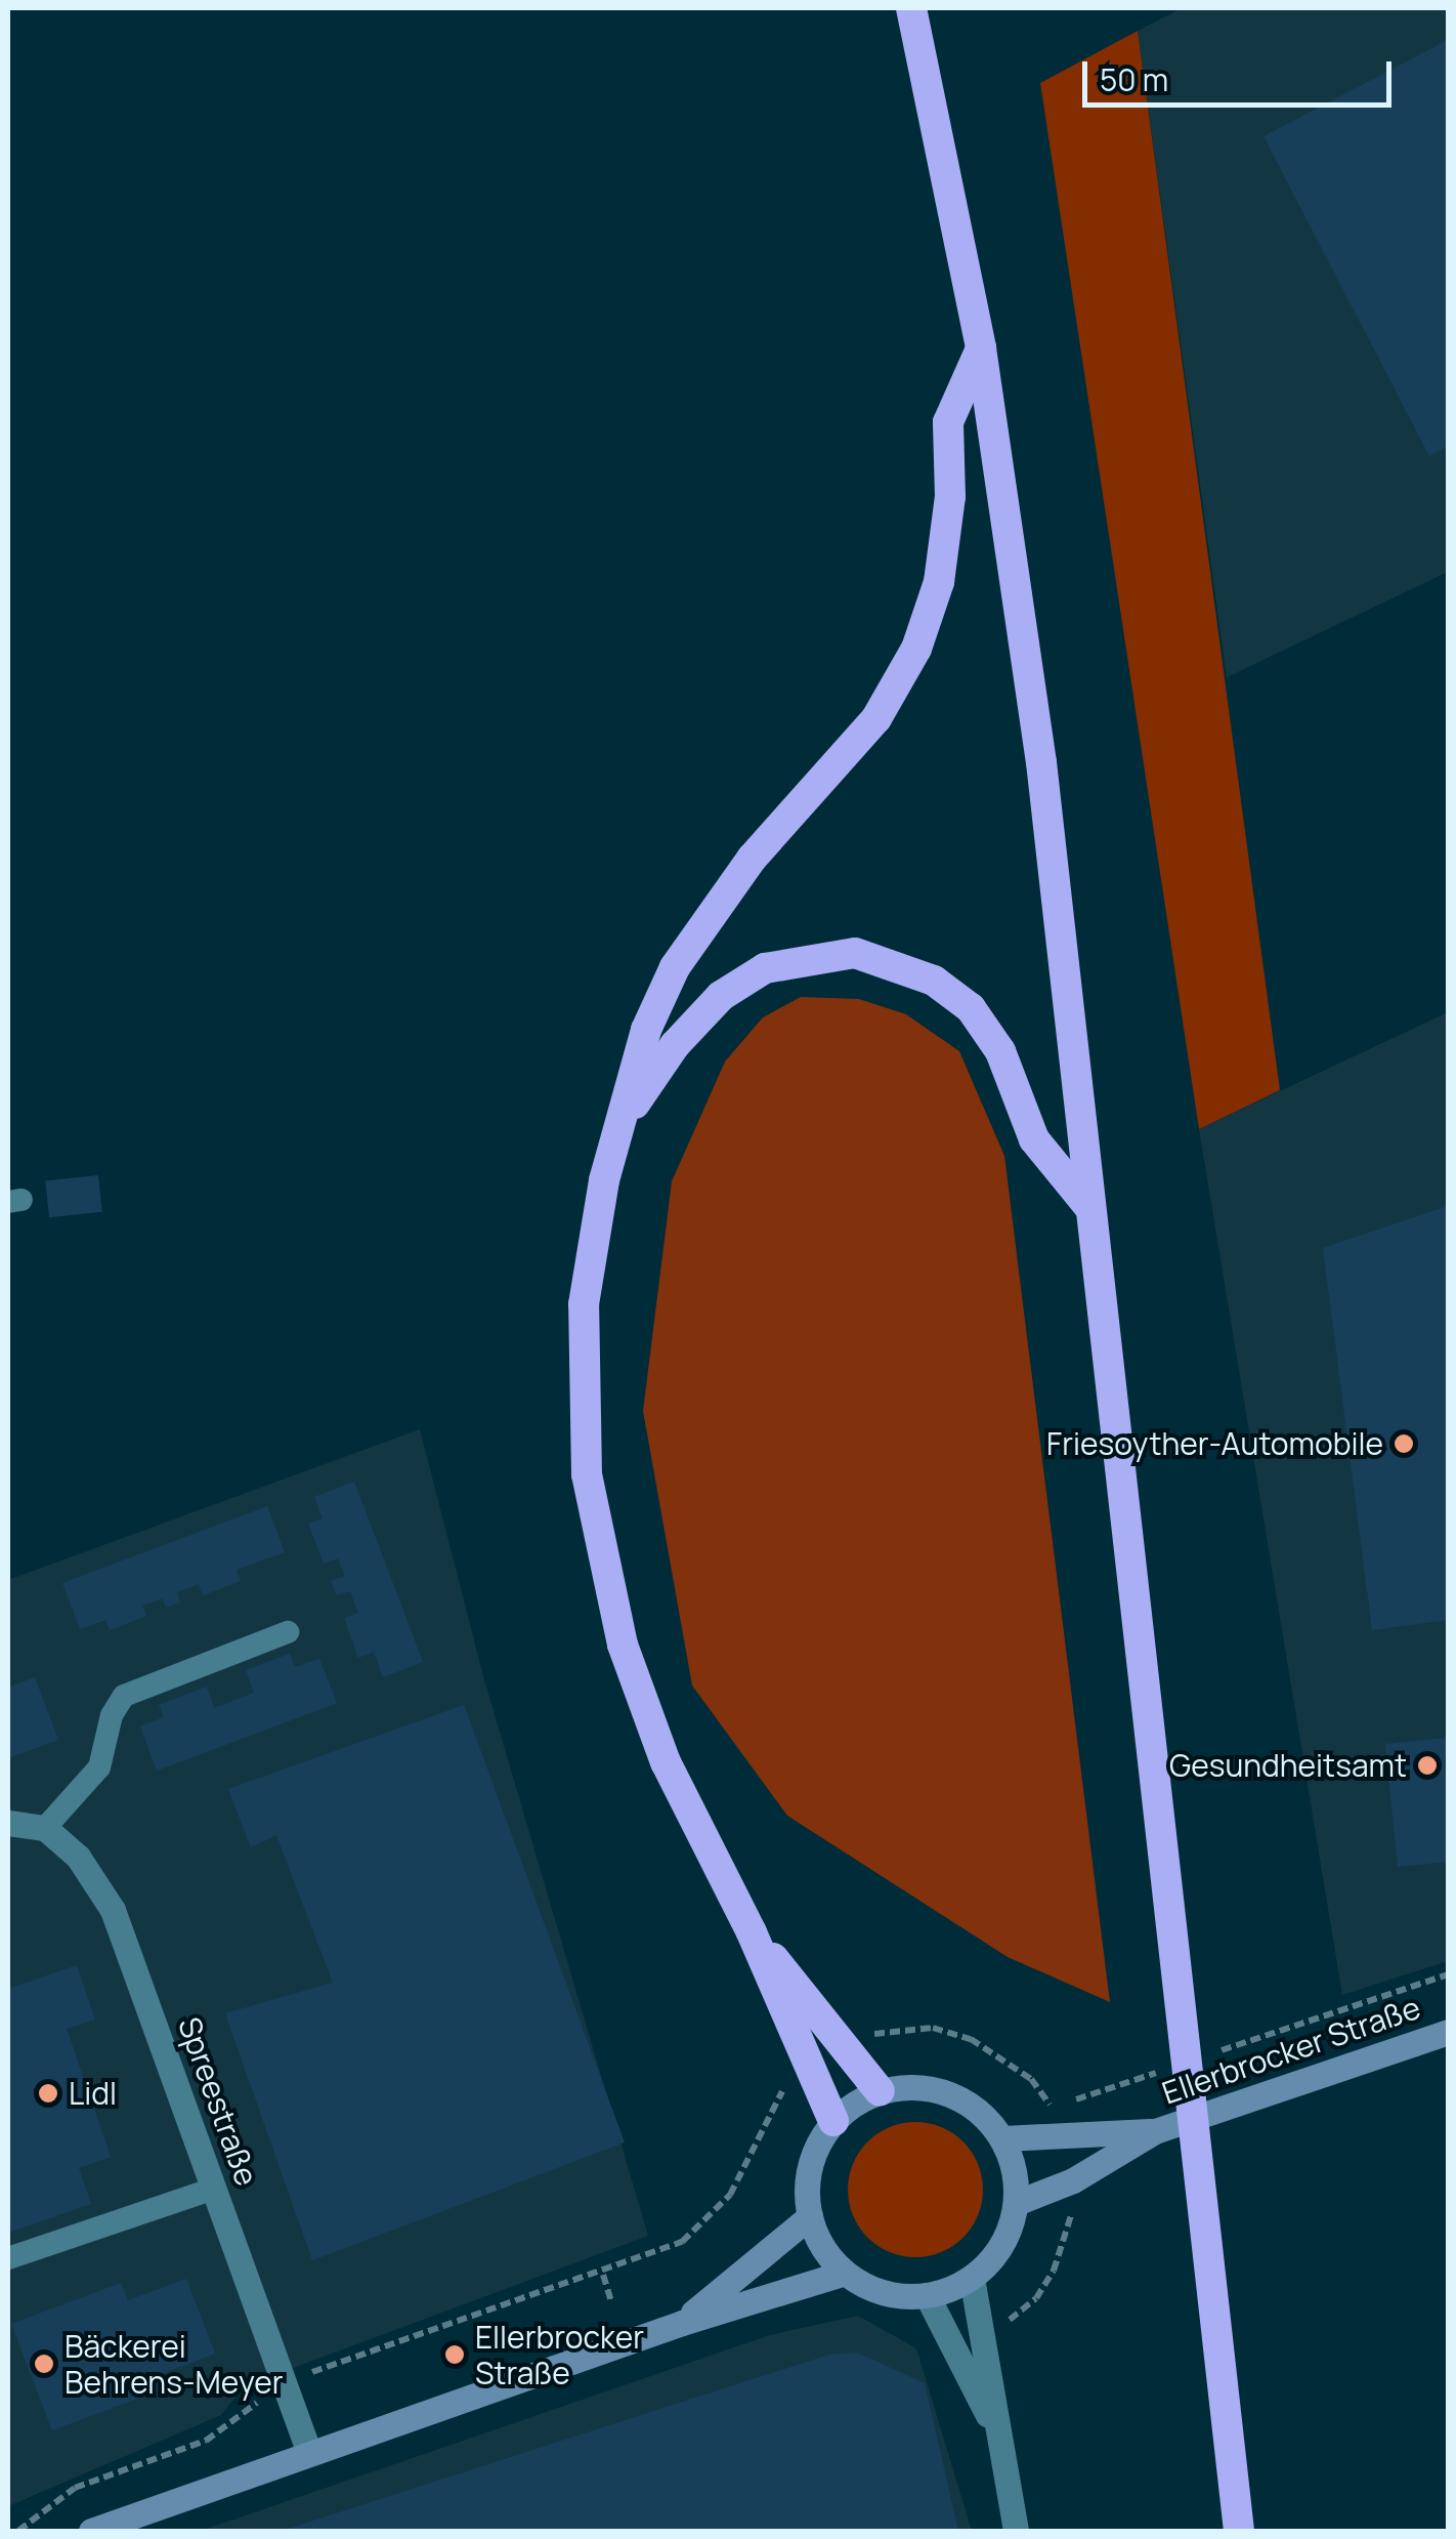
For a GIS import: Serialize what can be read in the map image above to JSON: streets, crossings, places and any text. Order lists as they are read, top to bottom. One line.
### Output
{"streets":{"main road":["Ellerbrocker Straße"],"street":["Spreestraße"]},"places":["Friesoyther-Automobile","Gesundheitsamt","Lidl","Ellerbrocker Straße","Bäckerei Behrens-Meyer"],"scale_bar":"50 m"}
